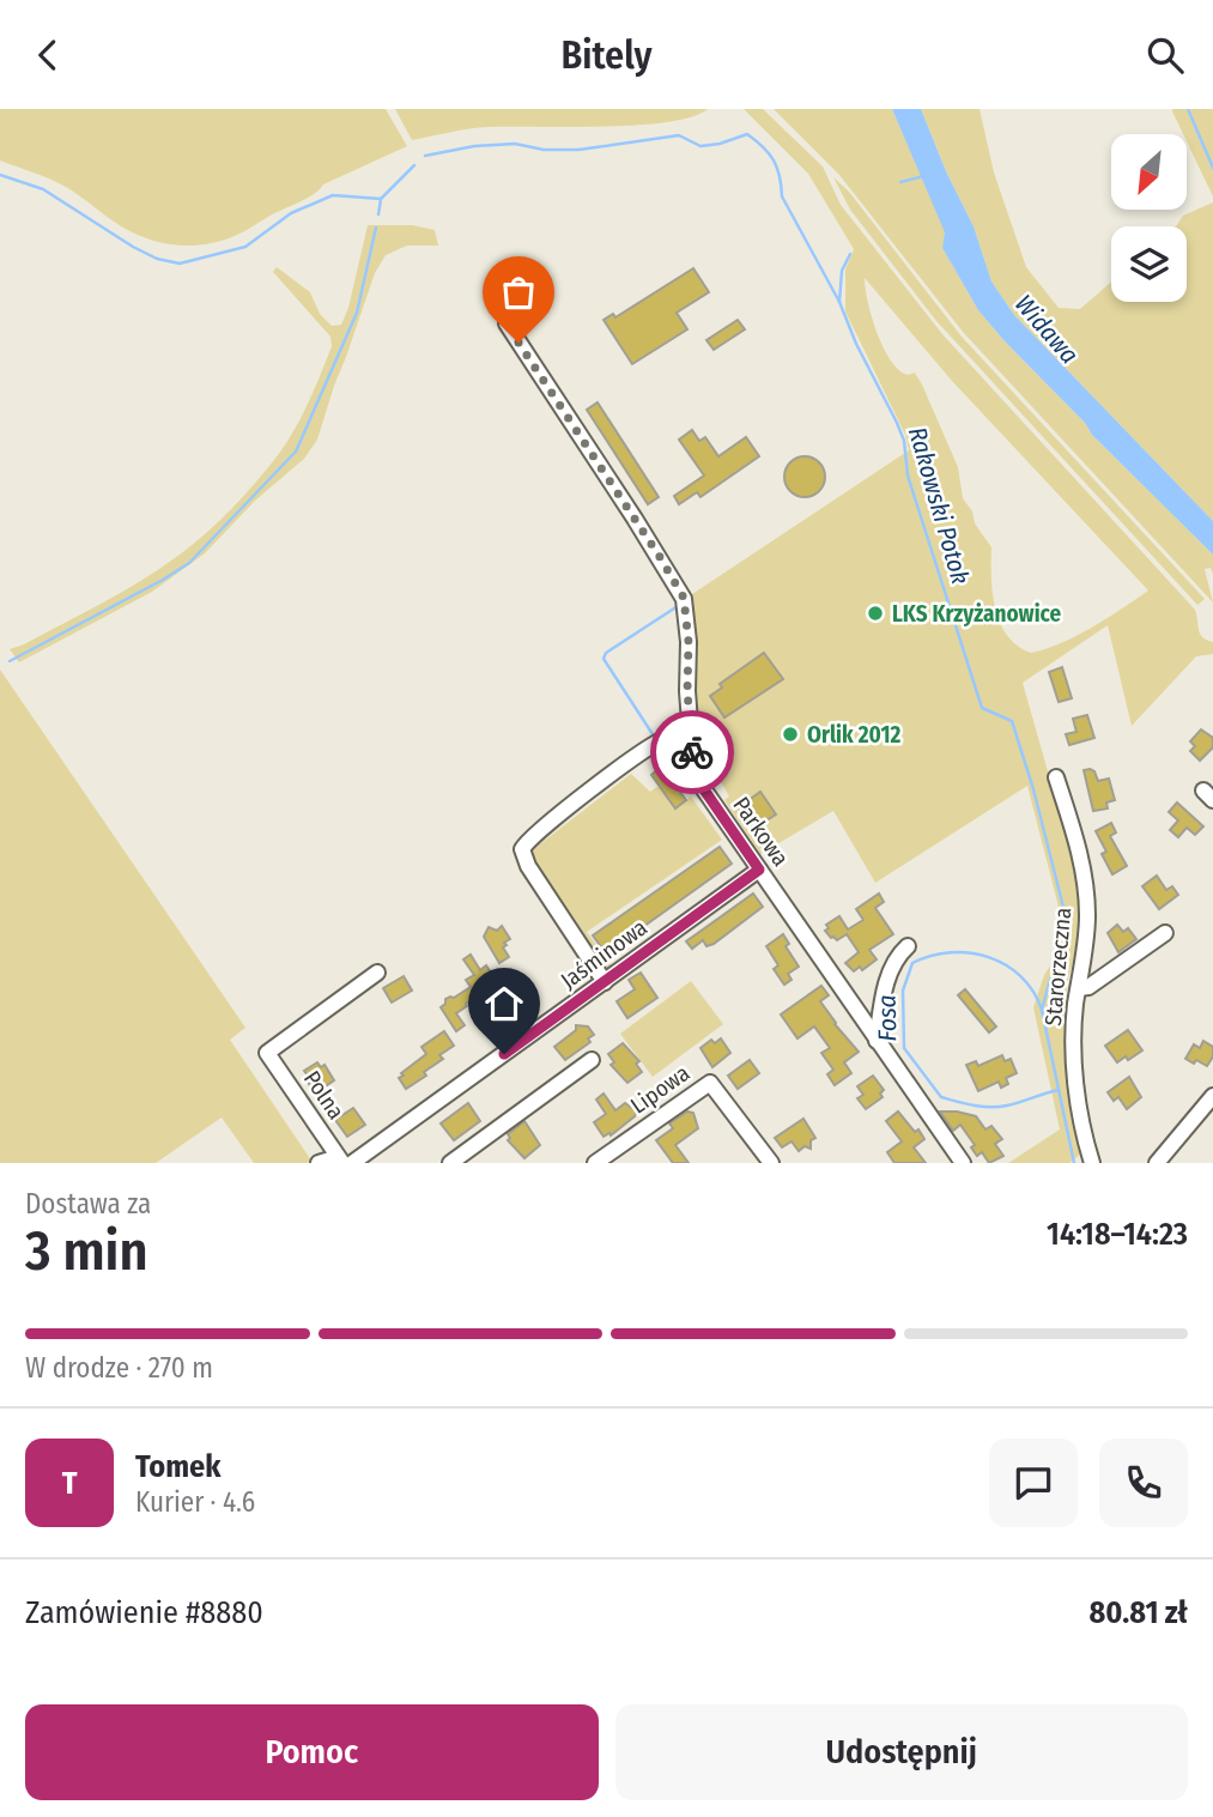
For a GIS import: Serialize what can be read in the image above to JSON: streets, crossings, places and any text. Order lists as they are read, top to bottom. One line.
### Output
{"streets":{"street":["Parkowa","Jaśminowa","Starorzeczna","Lipowa","Polna"]},"crossings":[["Parkowa","Jaśminowa"],["Jaśminowa","Polna"]],"water":["Widawa","Rakowski Potok","Fosa"],"places":["LKS Krzyżanowice","Orlik 2012"],"north":"bottom left","page":{"header":"Bitely","heading":["3 min","Dostawa za","14:18–14:23"],"panel":["Tomek","Kurier · 4.6","Zamówienie #8880","80.81 zł"],"bar":"W drodze · 270 m","round":"T","buttons":["Pomoc","Udostępnij"]}}
